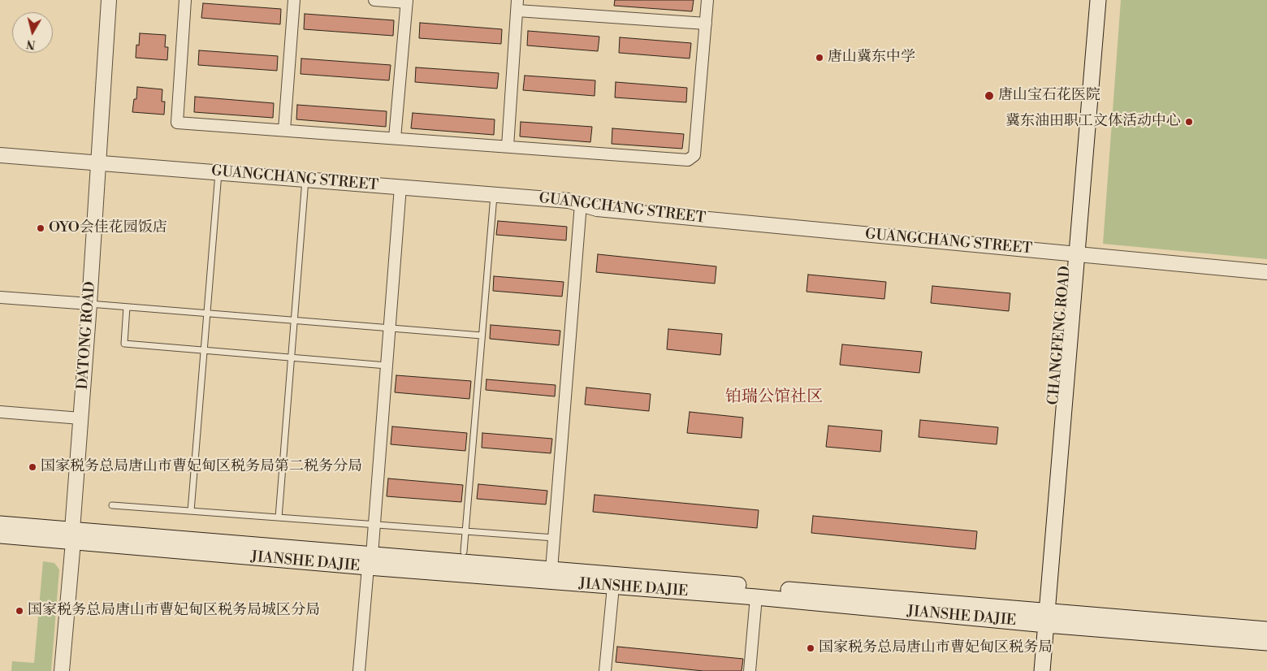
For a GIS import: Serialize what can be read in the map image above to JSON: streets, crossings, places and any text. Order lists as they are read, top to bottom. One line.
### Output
{"streets":{"main road":["CHANGFENG ROAD","JIANSHE DAJIE"],"street":["GUANGCHANG STREET","DATONG ROAD"]},"crossings":[["GUANGCHANG STREET","DATONG ROAD"],["GUANGCHANG STREET","CHANGFENG ROAD"],["DATONG ROAD","JIANSHE DAJIE"],["CHANGFENG ROAD","JIANSHE DAJIE"]],"districts":["铂瑞公馆社区"],"places":["唐山冀东中学","唐山宝石花医院","冀东油田职工文体活动中心","OYO会佳花园饭店","国家税务总局唐山市曹妃甸区税务局第二税务分局","国家税务总局唐山市曹妃甸区税务局城区分局","国家税务总局唐山市曹妃甸区税务局"],"north":"bottom"}
